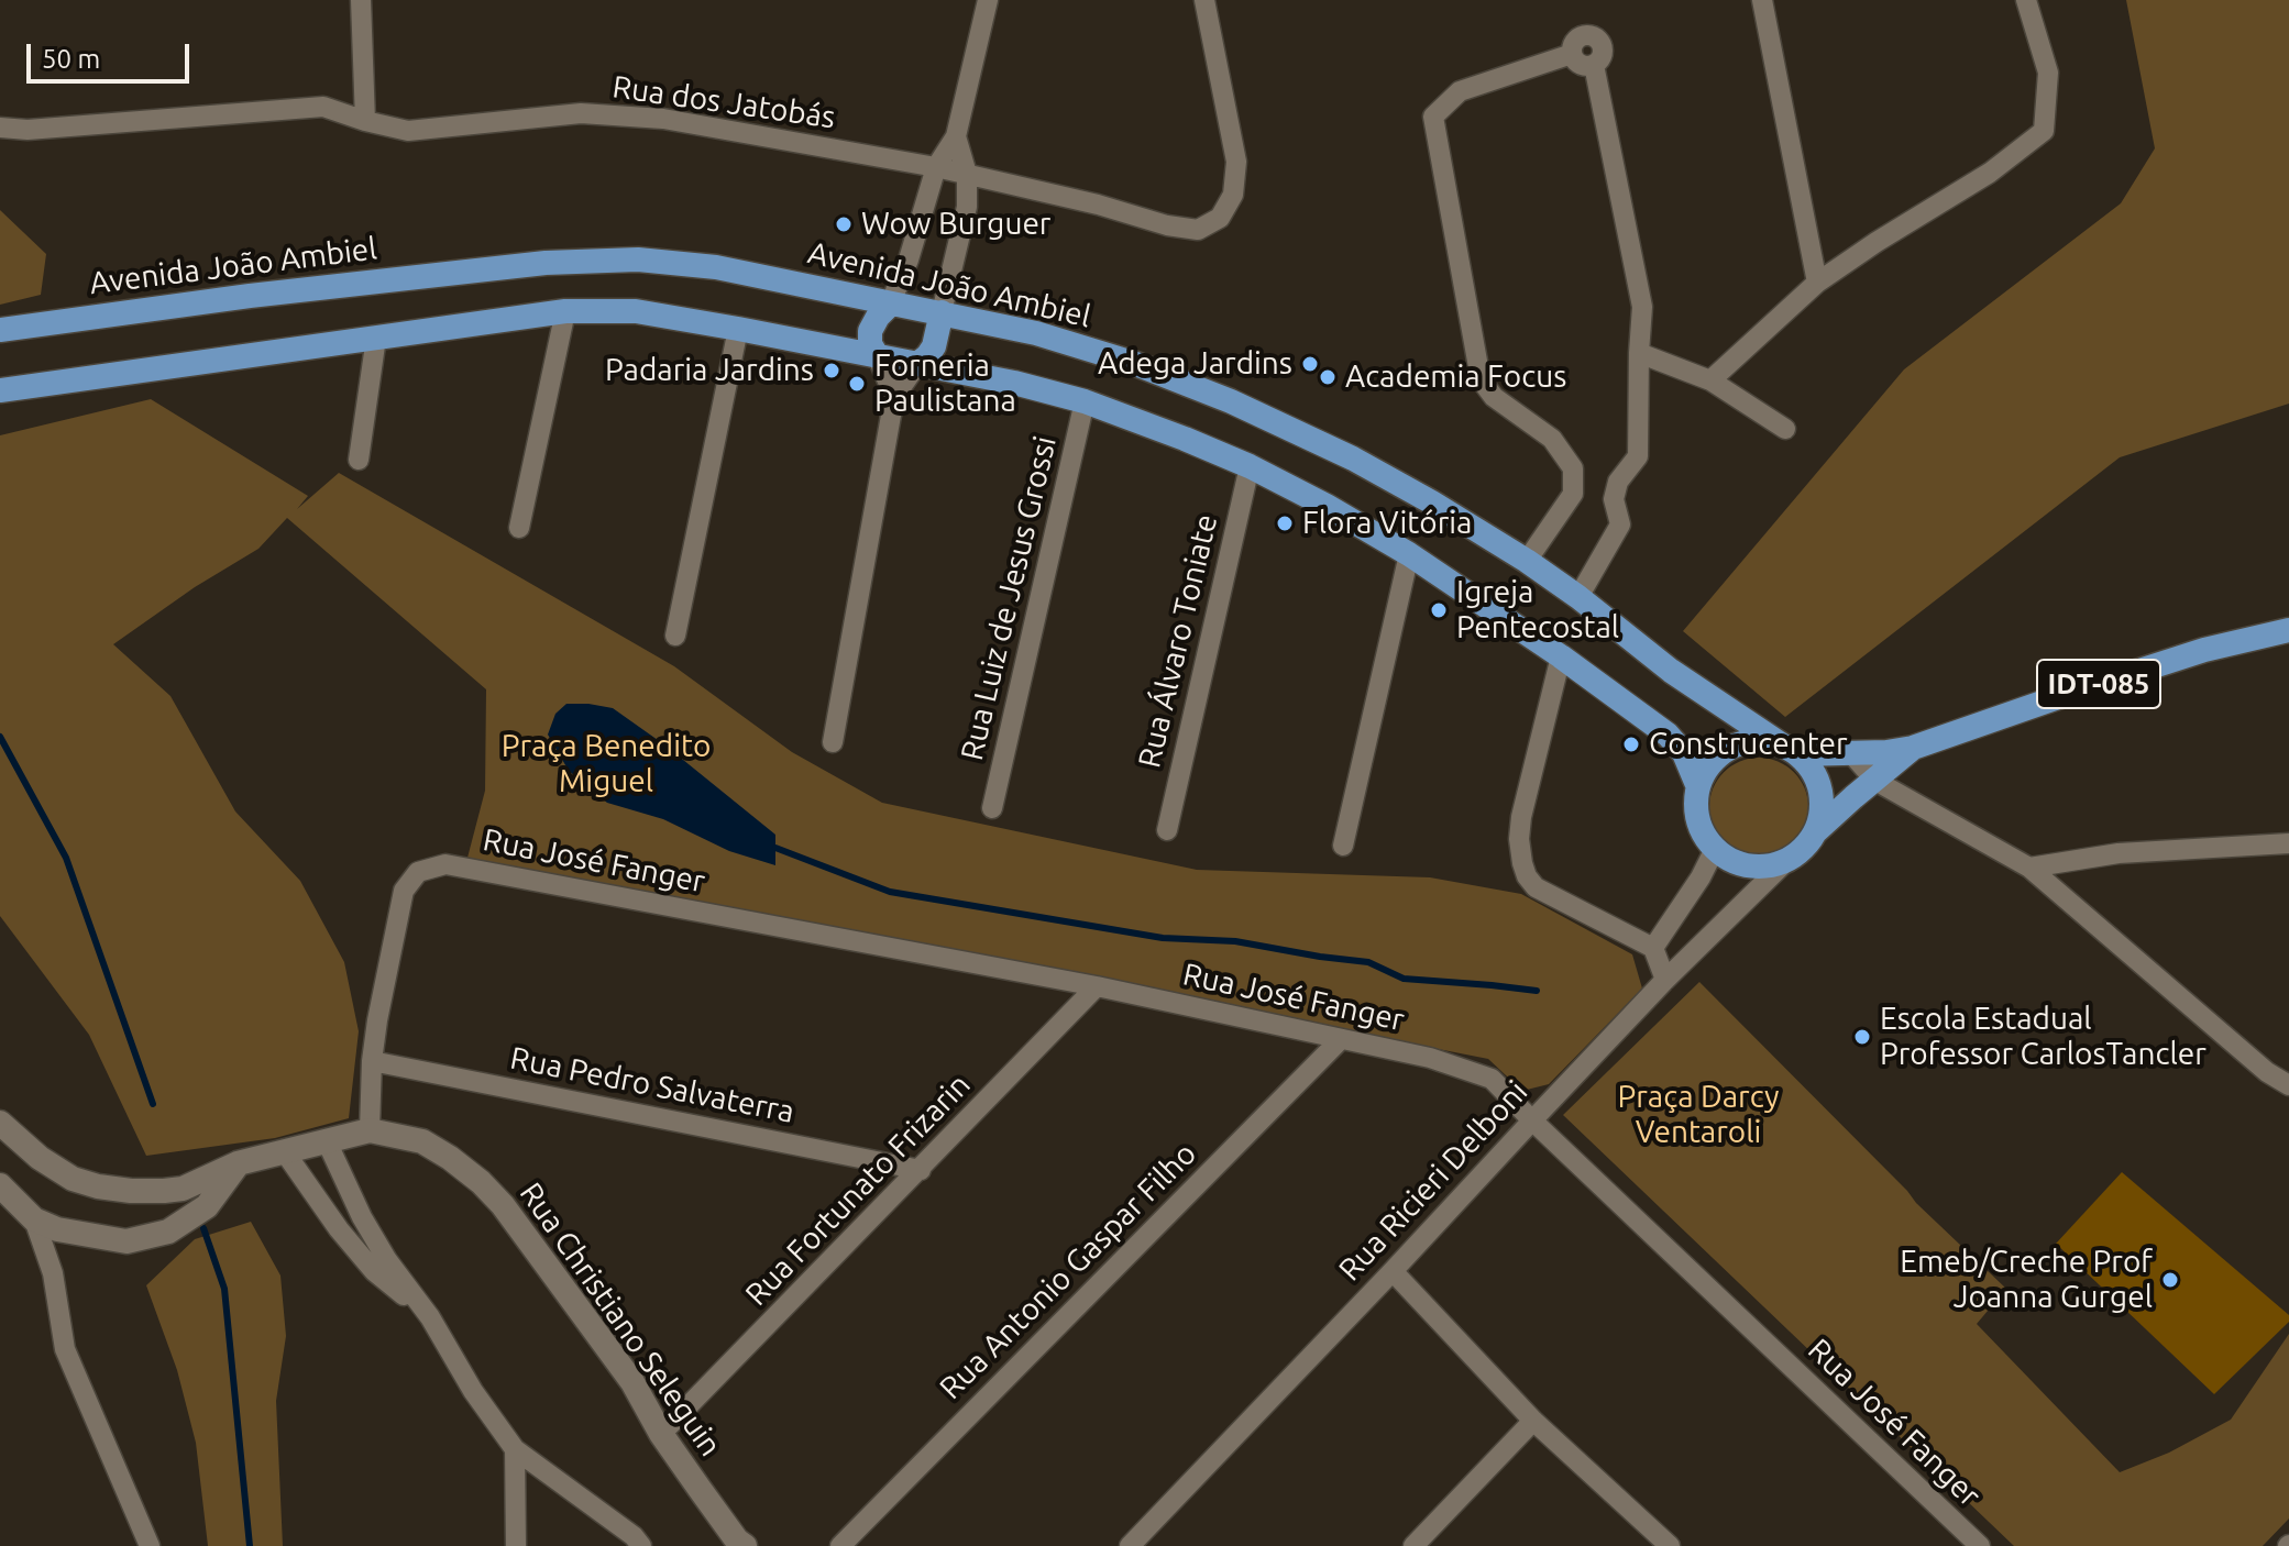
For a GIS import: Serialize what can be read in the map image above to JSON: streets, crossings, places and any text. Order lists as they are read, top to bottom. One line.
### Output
{"streets":{"main road":["Avenida João Ambiel","IDT-085","Rua Christiano Seleguin"],"street":["Rua dos Jatobás","Rua Luiz de Jesus Grossi","Rua Álvaro Toniate","Rua José Fanger","Rua Pedro Salvaterra","Rua Ricieri Delboni","Rua Fortunato Frizarin","Rua Antonio Gaspar Filho"]},"crossings":[["Avenida João Ambiel","Rua Ricieri Delboni"],["Rua José Fanger","Rua Pedro Salvaterra"],["Rua José Fanger","Rua Ricieri Delboni"],["Rua José Fanger","Rua Fortunato Frizarin"],["Rua José Fanger","Rua Antonio Gaspar Filho"],["Rua Pedro Salvaterra","Rua Fortunato Frizarin"],["Rua Fortunato Frizarin","Rua Christiano Seleguin"]],"parks":["Praça Benedito Miguel","Praça Darcy Ventaroli"],"places":["Wow Burguer","Adega Jardins","Padaria Jardins","Academia Focus","Forneria Paulistana","Flora Vitória","Igreja Pentecostal","Construcenter","Escola Estadual Professor CarlosTancler","Emeb/Creche Prof Joanna Gurgel"],"scale_bar":"50 m"}
